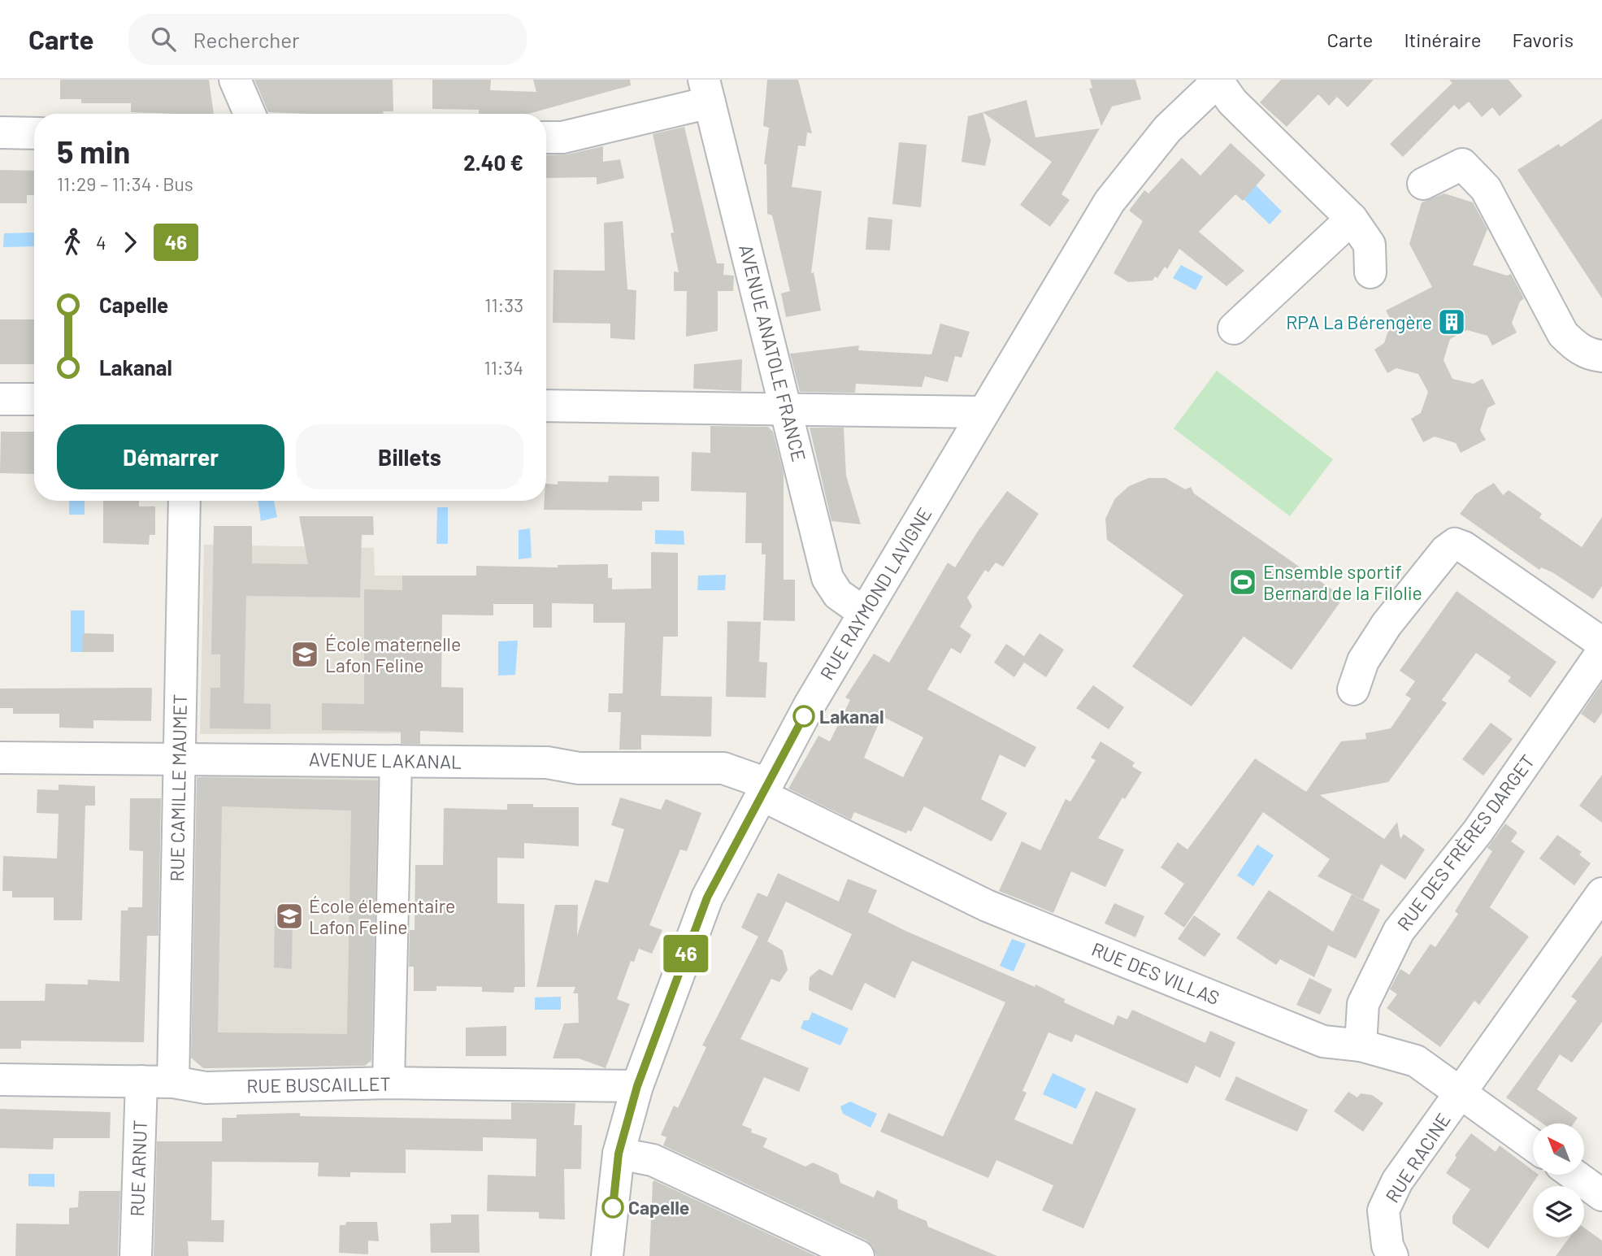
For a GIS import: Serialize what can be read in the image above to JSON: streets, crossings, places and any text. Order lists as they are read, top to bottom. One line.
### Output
{"streets":{"street":["AVENUE ANATOLE FRANCE","RUE RAYMOND LAVIGNE","AVENUE LAKANAL","RUE CAMILLE MAUMET","RUE DES FRÈRES DARGET","RUE DES VILLAS","RUE BUSCAILLET","RUE RACINE","RUE ARNUT"]},"crossings":[["AVENUE ANATOLE FRANCE","RUE RAYMOND LAVIGNE"],["RUE RAYMOND LAVIGNE","AVENUE LAKANAL"],["RUE RAYMOND LAVIGNE","RUE DES VILLAS"],["RUE RAYMOND LAVIGNE","RUE BUSCAILLET"],["AVENUE LAKANAL","RUE CAMILLE MAUMET"],["AVENUE LAKANAL","RUE DES VILLAS"],["RUE CAMILLE MAUMET","RUE BUSCAILLET"],["RUE DES FRÈRES DARGET","RUE DES VILLAS"],["RUE DES VILLAS","RUE RACINE"],["RUE BUSCAILLET","RUE ARNUT"]],"places":{"building":["RPA La Bérengère"],"sports":["Ensemble sportif Bernard de la Filolie"],"school or university":["École maternelle Lafon Feline","École élementaire Lafon Feline"],"other":["Lakanal","Capelle"]},"lines":["bus line 46"],"north":"top left","page":{"header":"Carte","search":"Rechercher","nav":["Carte","Itinéraire","Favoris"],"on_map":"46","heading":["5 min","11:29 – 11:34 · Bus","2.40 €"],"legs":["4","46"],"list":[{"name":"Capelle","value":"11:33"},{"name":"Lakanal","value":"11:34"}],"buttons":["Démarrer","Billets"]}}
